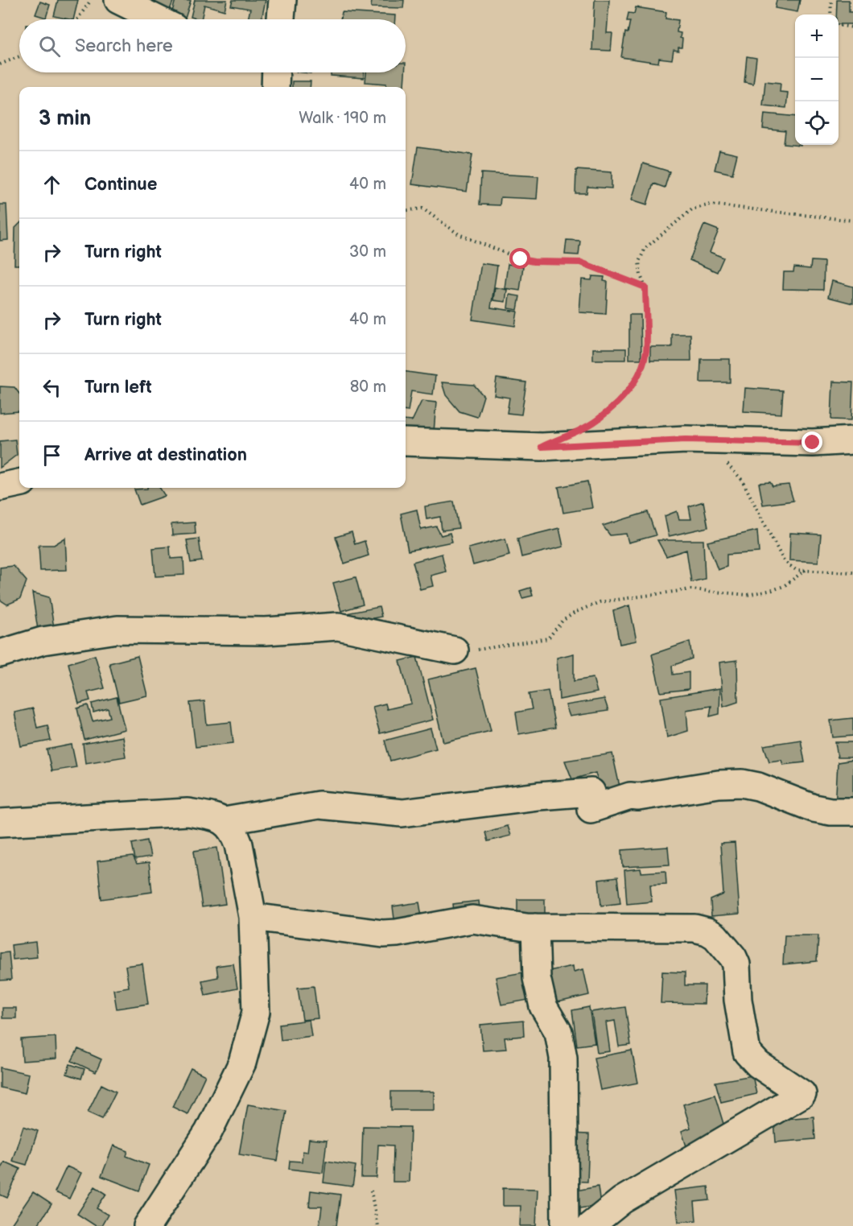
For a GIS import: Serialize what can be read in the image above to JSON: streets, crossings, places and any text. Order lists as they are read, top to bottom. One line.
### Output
{"page":{"map_buttons":["+","−"],"search":"Search here","heading":["3 min","Walk · 190 m"],"list":[["Continue","40 m"],["Turn right","30 m"],["Turn right","40 m"],["Turn left","80 m"],"Arrive at destination"]}}
